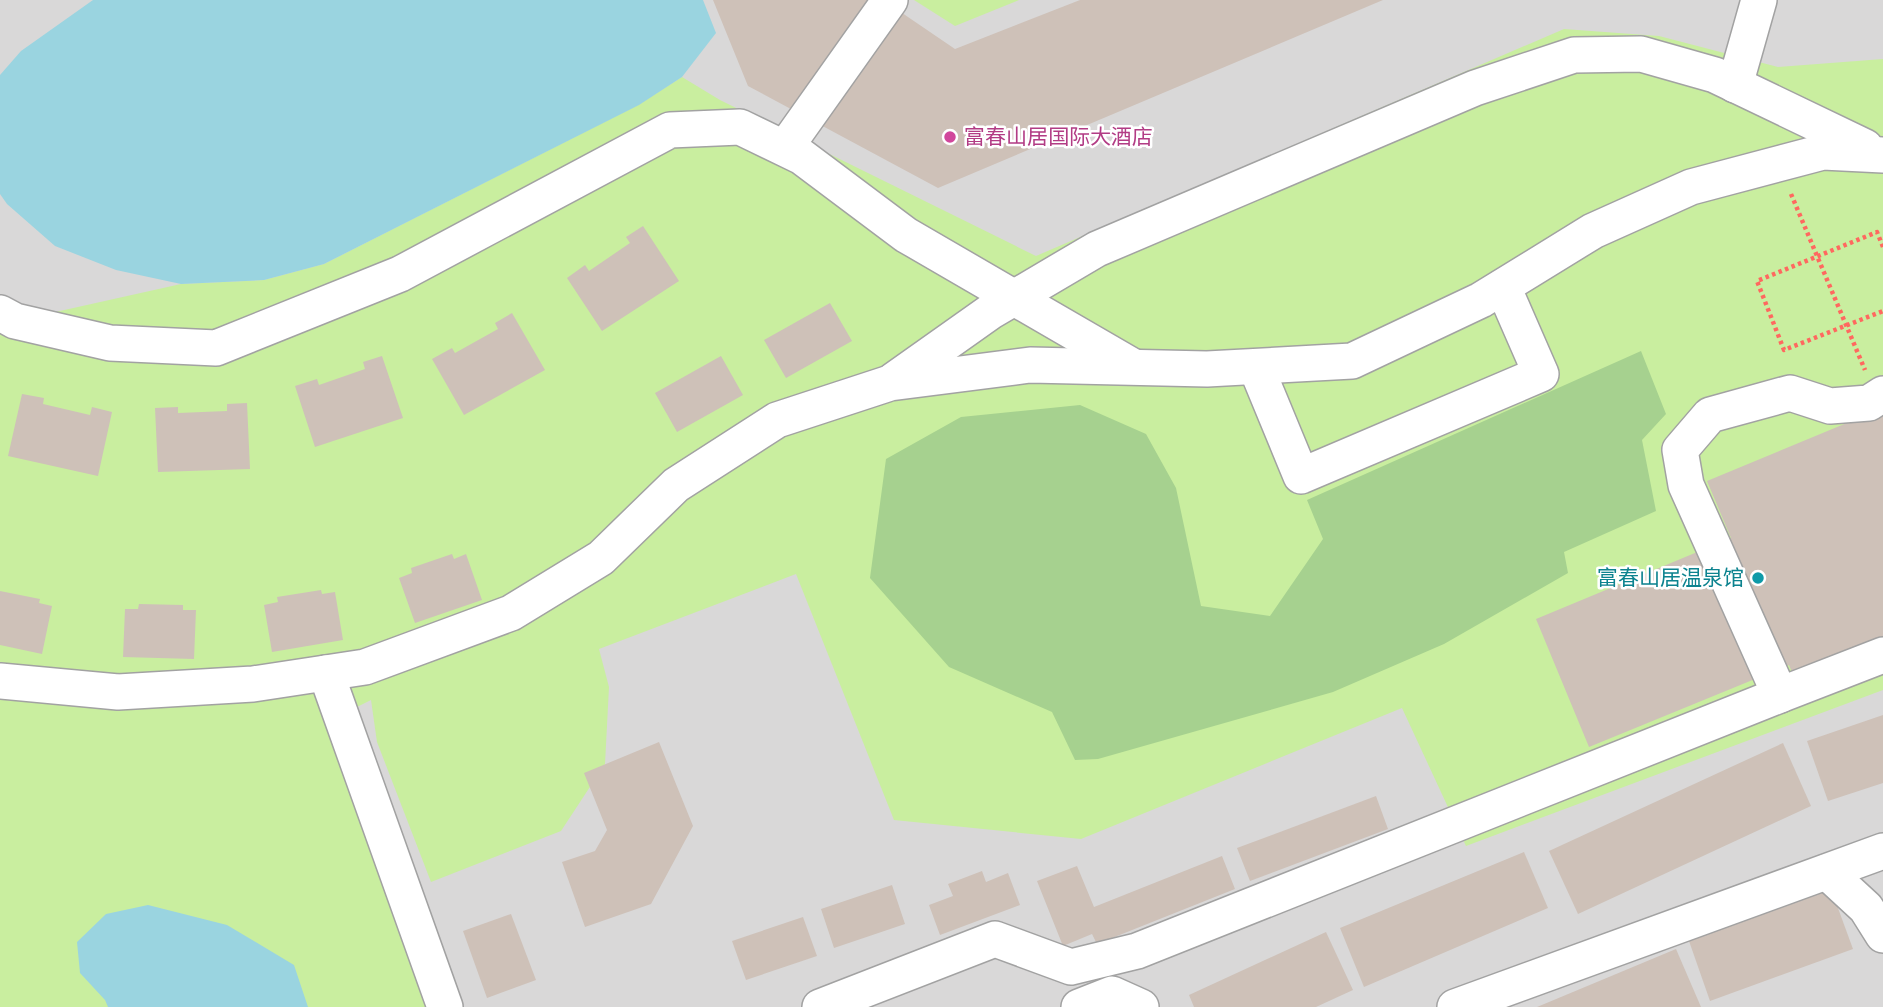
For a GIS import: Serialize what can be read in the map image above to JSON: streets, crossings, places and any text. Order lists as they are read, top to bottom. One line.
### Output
{"places":["富春山居国际大酒店","富春山居温泉馆"]}
